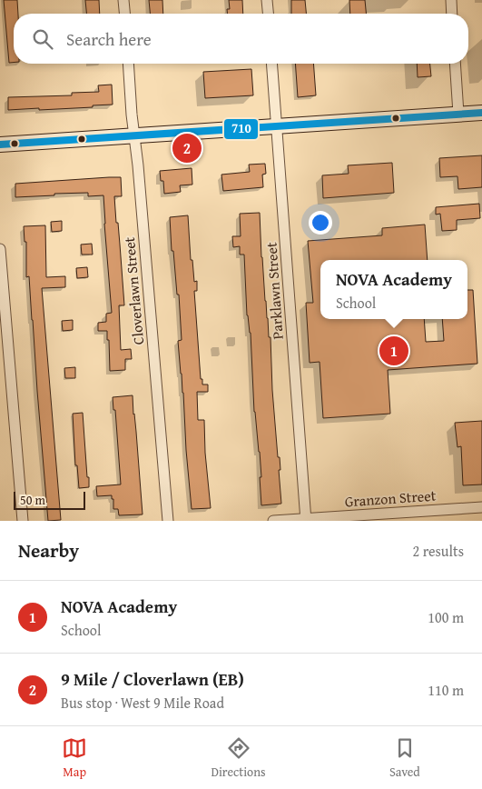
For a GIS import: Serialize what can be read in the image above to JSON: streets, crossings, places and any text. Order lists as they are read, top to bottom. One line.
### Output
{"streets":{"street":["Cloverlawn Street","Parklawn Street","Granzon Street"]},"crossings":[["Parklawn Street","Granzon Street"]],"lines":["transit line 710"],"scale_bar":"50 m","page":{"search":"Search here","pins":["2","1"],"popup":["NOVA Academy","School"],"scale":"50 m","heading":["Nearby","2 results"],"list":[{"mark":"1","name":"NOVA Academy","note":"School","value":"100 m"},{"mark":"2","name":"9 Mile / Cloverlawn (EB)","note":"Bus stop · West 9 Mile Road","value":"110 m"}],"nav":["Map","Directions","Saved"]}}
